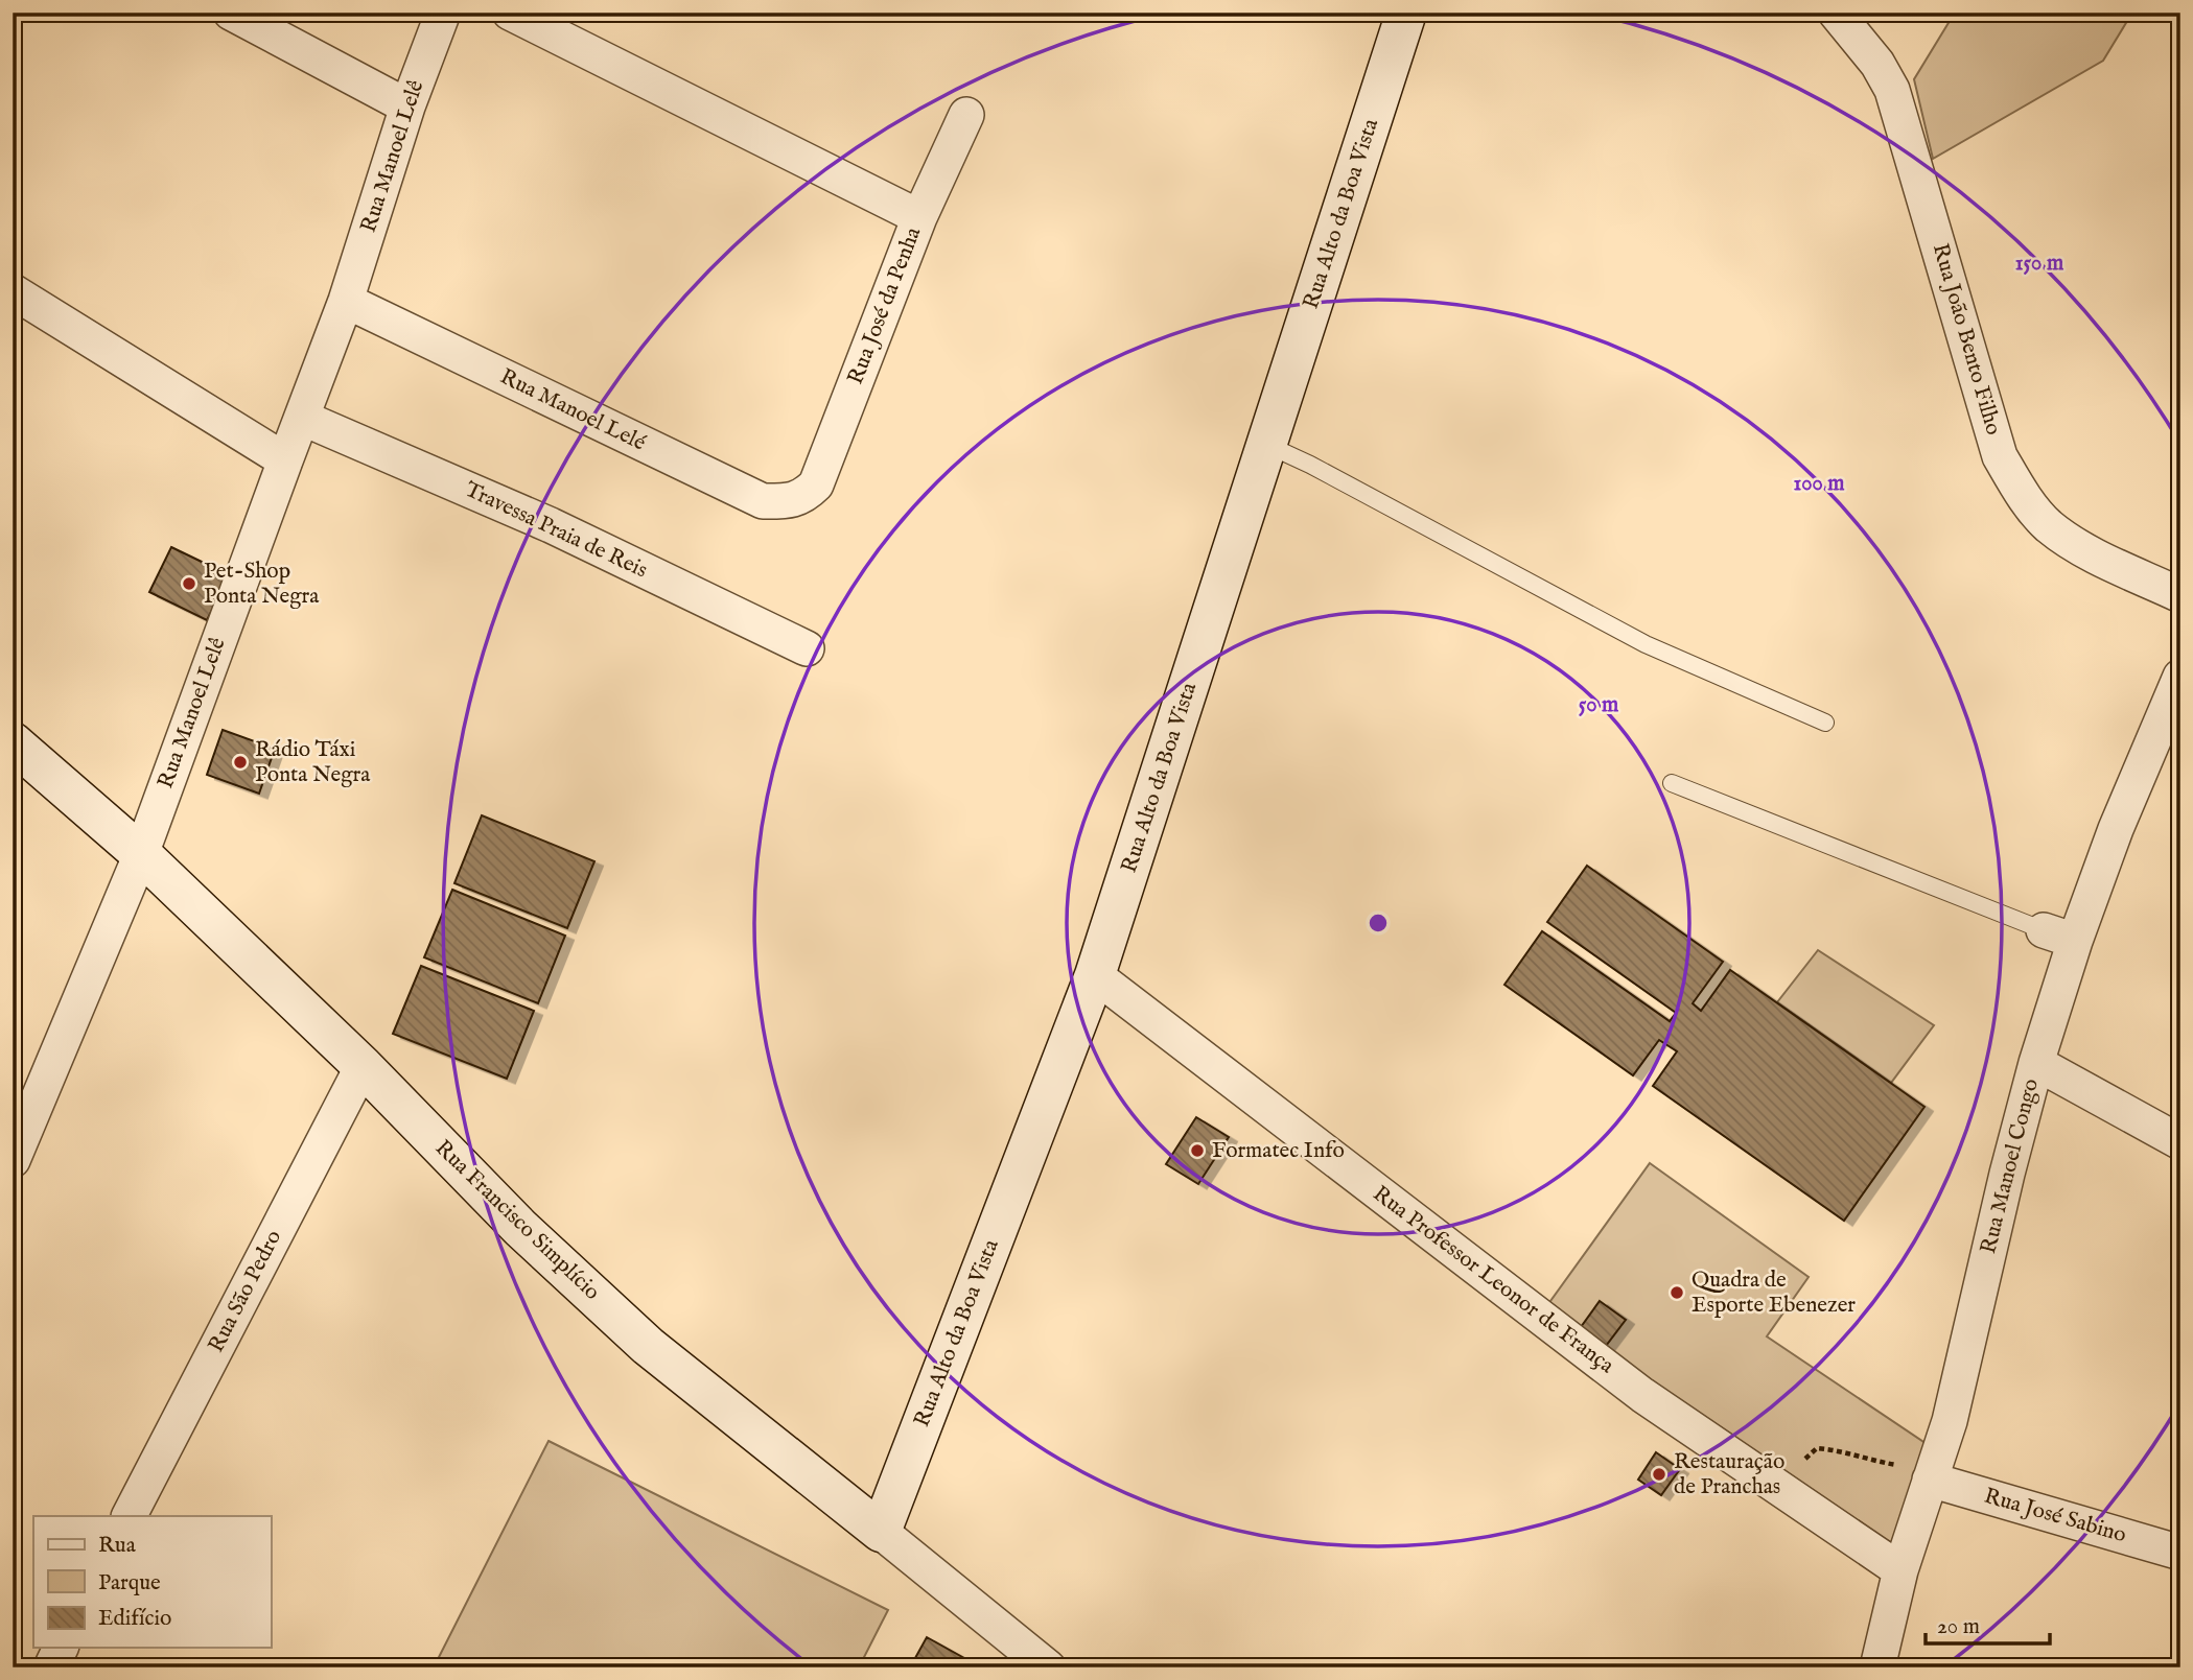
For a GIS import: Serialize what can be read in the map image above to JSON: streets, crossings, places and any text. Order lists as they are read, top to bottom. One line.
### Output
{"streets":{"street":["Rua Manoel Lelê","Rua Alto da Boa Vista","Rua José da Penha","Rua João Bento Filho","Rua Manoel Lelé","Travessa Praia de Reis","Rua Manoel Congo","Rua Francisco Simplício","Rua Professor Leonor de França","Rua São Pedro","Rua José Sabino"]},"crossings":[["Rua Manoel Lelê","Rua Manoel Lelé"],["Rua Manoel Lelê","Travessa Praia de Reis"],["Rua Manoel Lelê","Rua Francisco Simplício"],["Rua Alto da Boa Vista","Rua Francisco Simplício"],["Rua Alto da Boa Vista","Rua Professor Leonor de França"],["Rua José da Penha","Rua Manoel Lelé"],["Rua Manoel Congo","Rua Professor Leonor de França"],["Rua Manoel Congo","Rua José Sabino"],["Rua Francisco Simplício","Rua São Pedro"]],"places":["Pet-Shop Ponta Negra","Rádio Táxi Ponta Negra","Formatec Info","Quadra de Esporte Ebenezer","Restauração de Pranchas"],"legend":["Rua","Parque","Edifício"],"scale_bar":"20 m","rings":["150 m","100 m","50 m"]}
